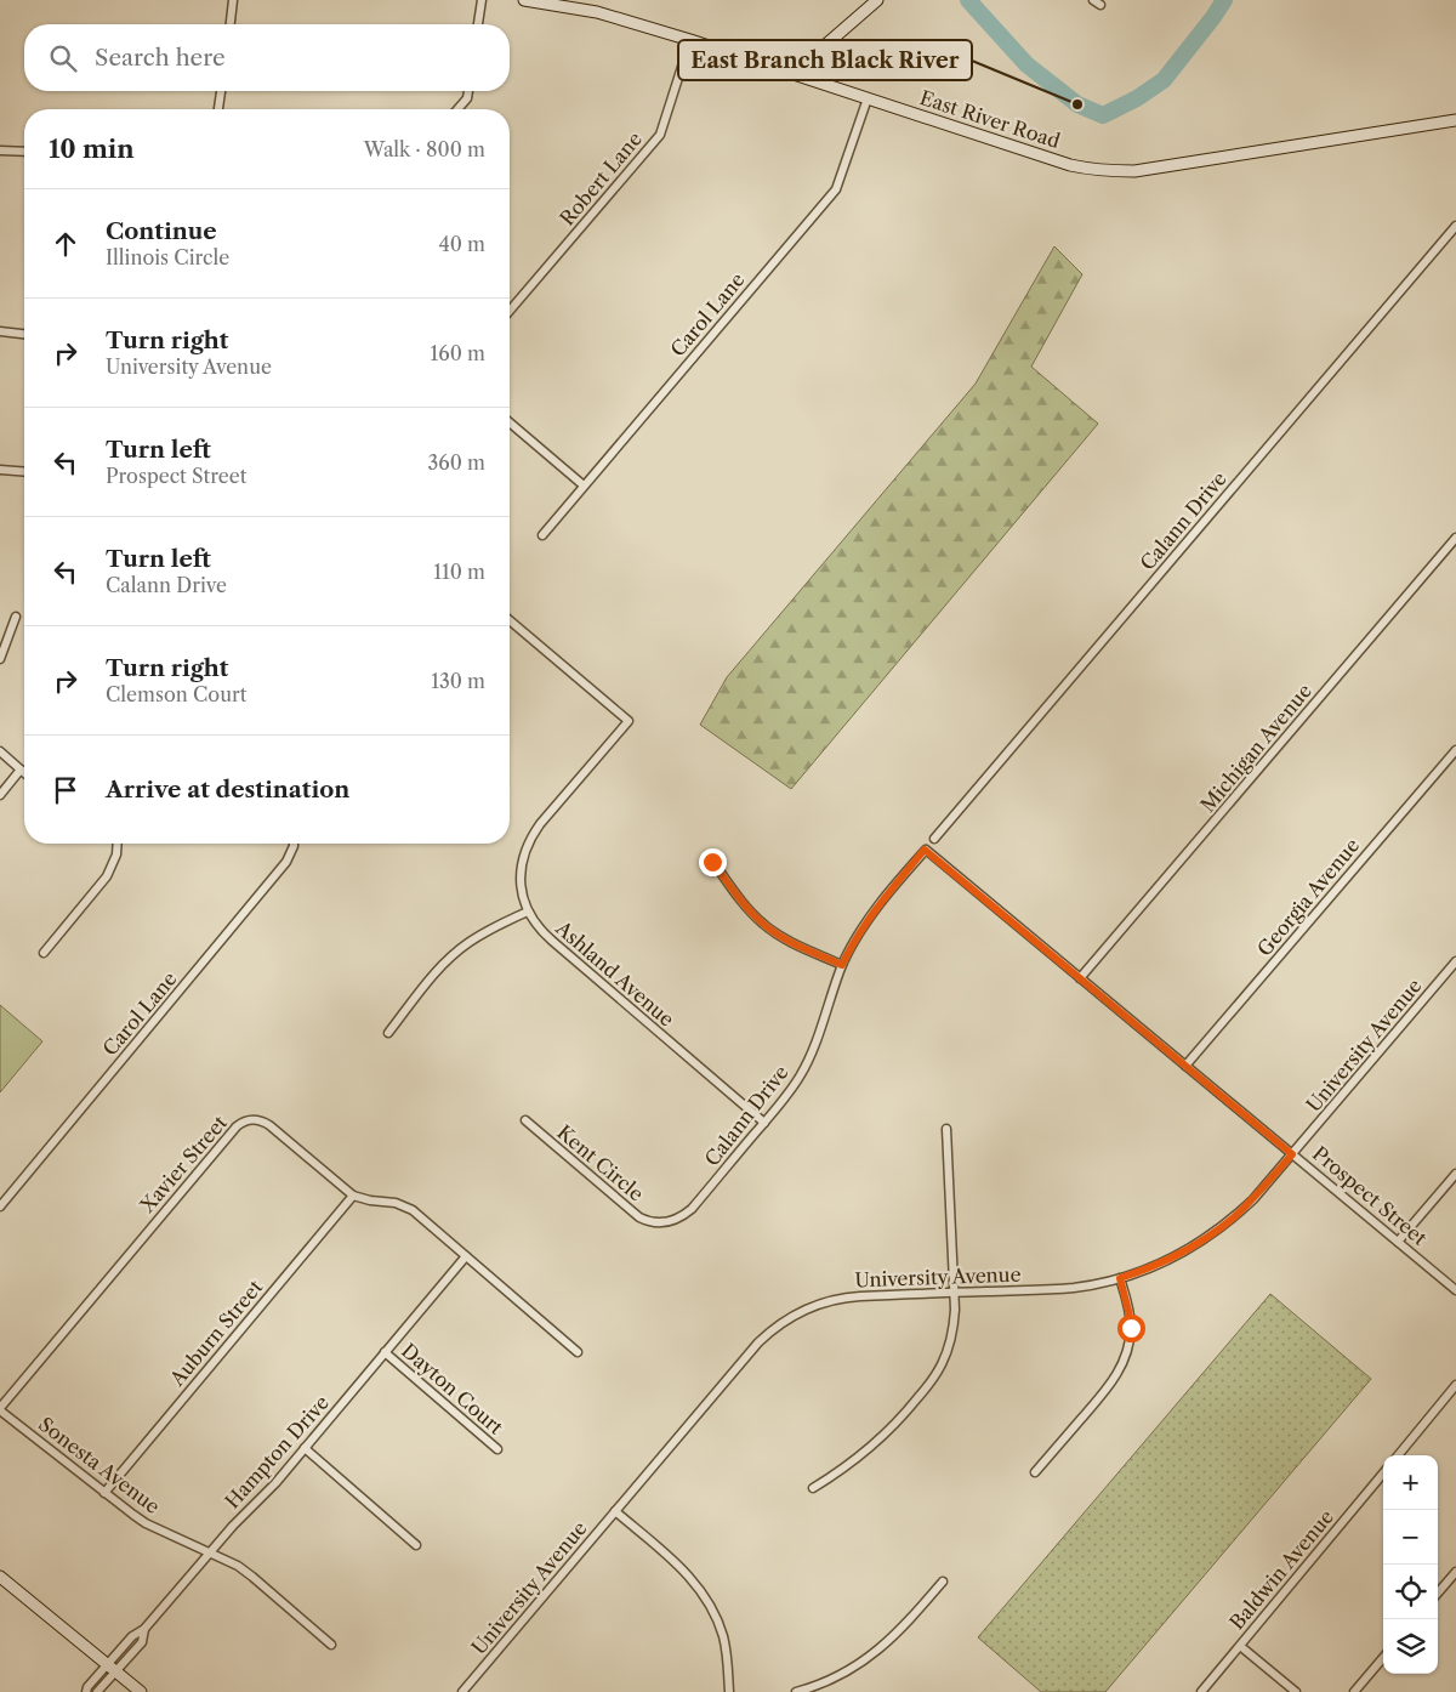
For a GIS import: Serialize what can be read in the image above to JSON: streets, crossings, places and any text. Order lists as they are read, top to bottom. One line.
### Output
{"streets":{"street":["East River Road","Robert Lane","Carol Lane","Calann Drive","Michigan Avenue","Georgia Avenue","Ashland Avenue","University Avenue","Kent Circle","Xavier Street","Prospect Street","Auburn Street","Dayton Court","Hampton Drive","Sonesta Avenue","Baldwin Avenue"]},"crossings":[["East River Road","Robert Lane"],["East River Road","Carol Lane"],["Calann Drive","Ashland Avenue"],["Calann Drive","Kent Circle"],["Calann Drive","Prospect Street"],["Michigan Avenue","Prospect Street"],["Georgia Avenue","Prospect Street"],["University Avenue","Prospect Street"],["Xavier Street","Auburn Street"],["Xavier Street","Hampton Drive"],["Xavier Street","Sonesta Avenue"],["Auburn Street","Sonesta Avenue"],["Dayton Court","Hampton Drive"],["Hampton Drive","Sonesta Avenue"]],"places":["East Branch Black River"],"page":{"search":"Search here","heading":["10 min","Walk · 800 m"],"list":[["Continue","Illinois Circle","40 m"],["Turn right","University Avenue","160 m"],["Turn left","Prospect Street","360 m"],["Turn left","Calann Drive","110 m"],["Turn right","Clemson Court","130 m"],"Arrive at destination"],"map_buttons":["+","−"]}}
